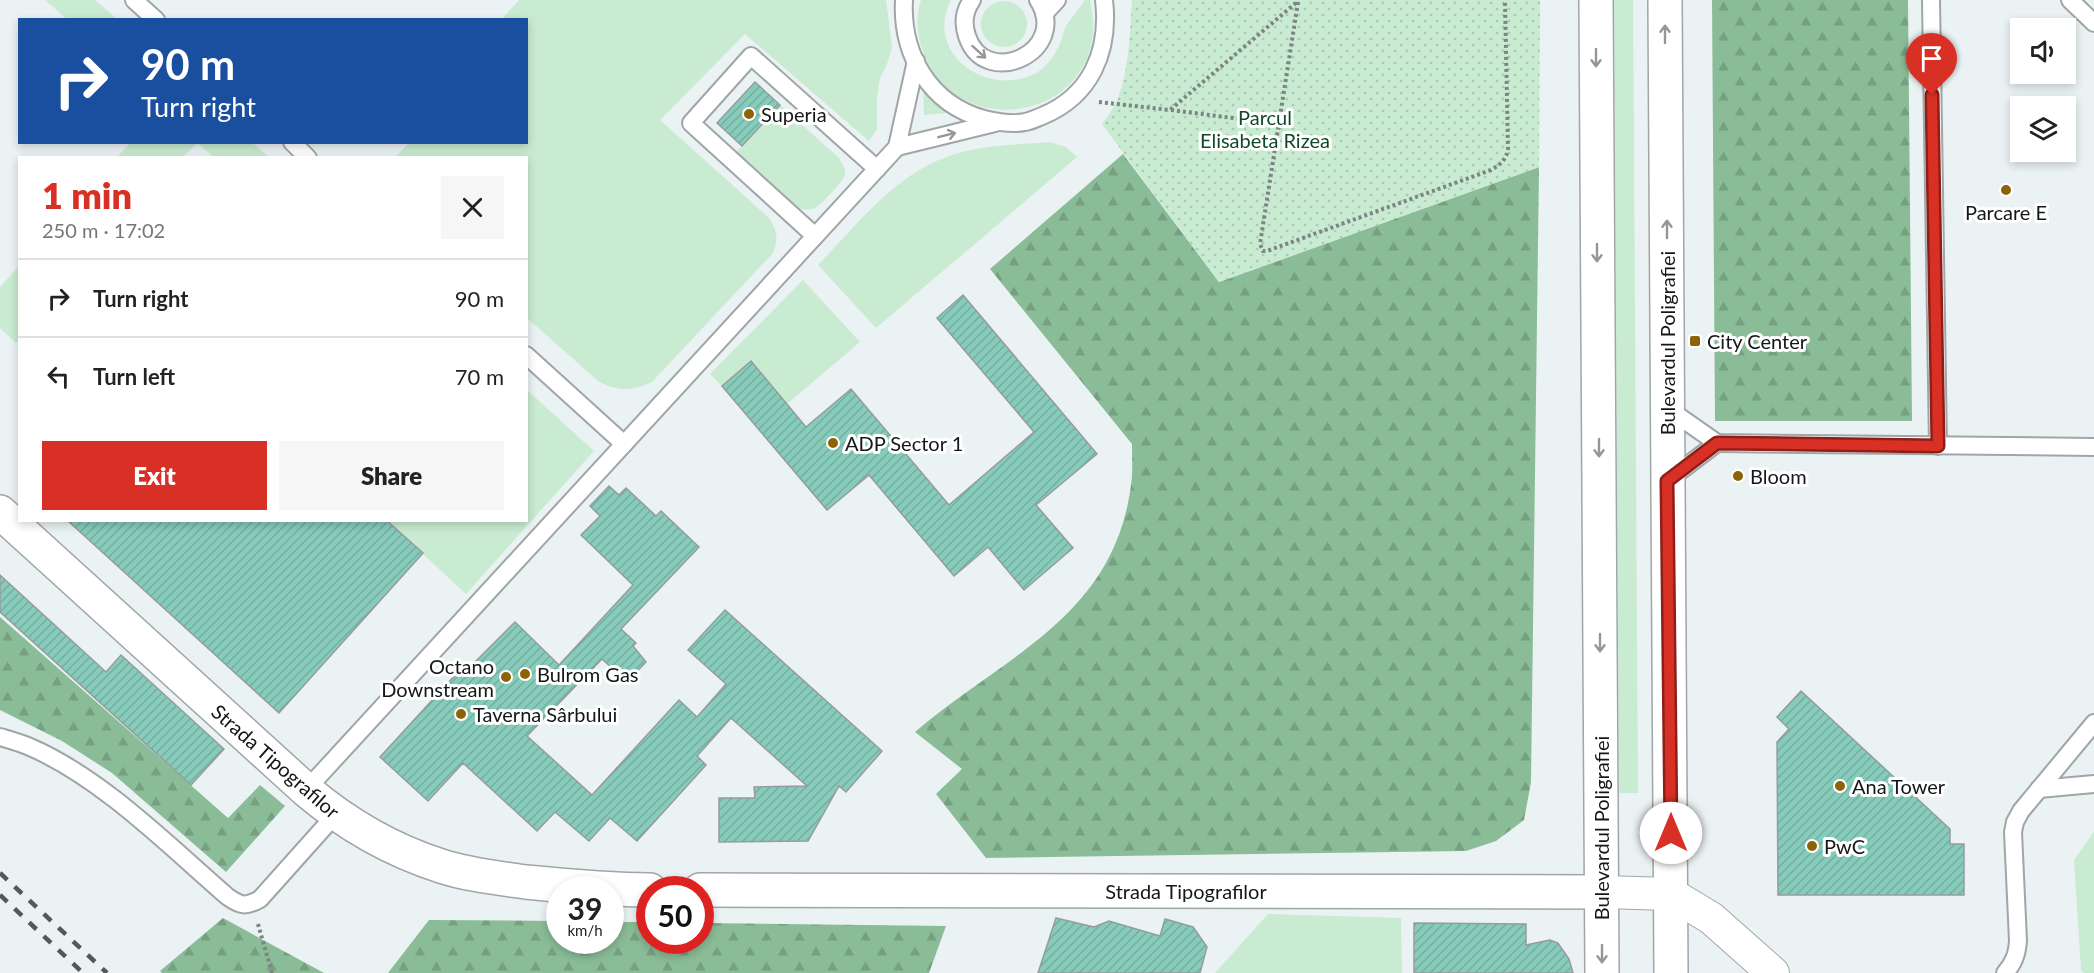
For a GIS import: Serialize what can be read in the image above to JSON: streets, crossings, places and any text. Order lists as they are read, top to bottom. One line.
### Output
{"streets":{"main road":["Bulevardul Poligrafiei","Strada Tipografilor"]},"crossings":[["Bulevardul Poligrafiei","Strada Tipografilor"]],"parks":["Parcul Elisabeta Rizea"],"places":{"other":["Superia","Parcare E","ADP Sector 1","Bloom","Bulrom Gas","Octano Downstream","Taverna Sârbului","Ana Tower","PwC"],"transit":["City Center"]},"page":{"turn":["90 m","Turn right"],"heading":["1 min","250 m · 17:02"],"list":[{"name":"Turn right","value":"90 m"},{"name":"Turn left","value":"70 m"}],"buttons":["Exit","Share"],"speed":"39 km/h","limit":"50"}}
